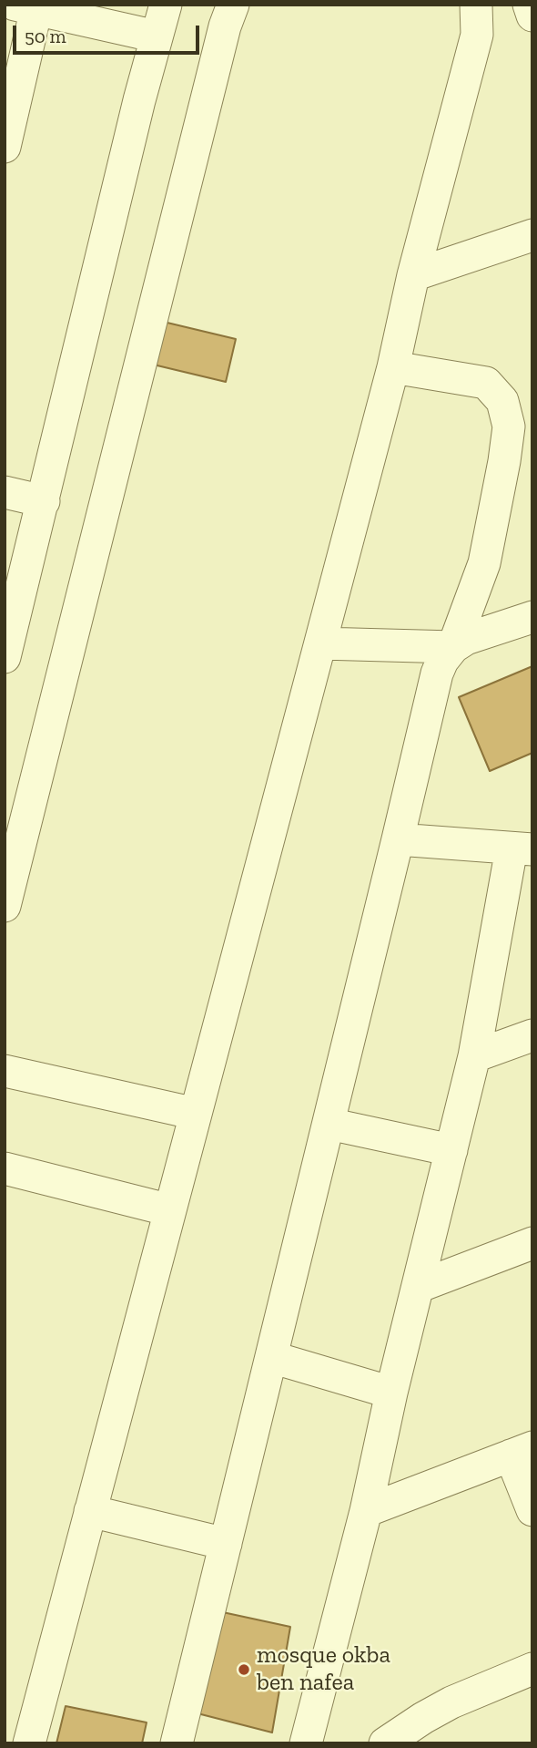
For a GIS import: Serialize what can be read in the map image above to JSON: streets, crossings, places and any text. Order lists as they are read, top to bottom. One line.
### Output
{"places":["mosque okba ben nafea"],"scale_bar":"50 m"}
